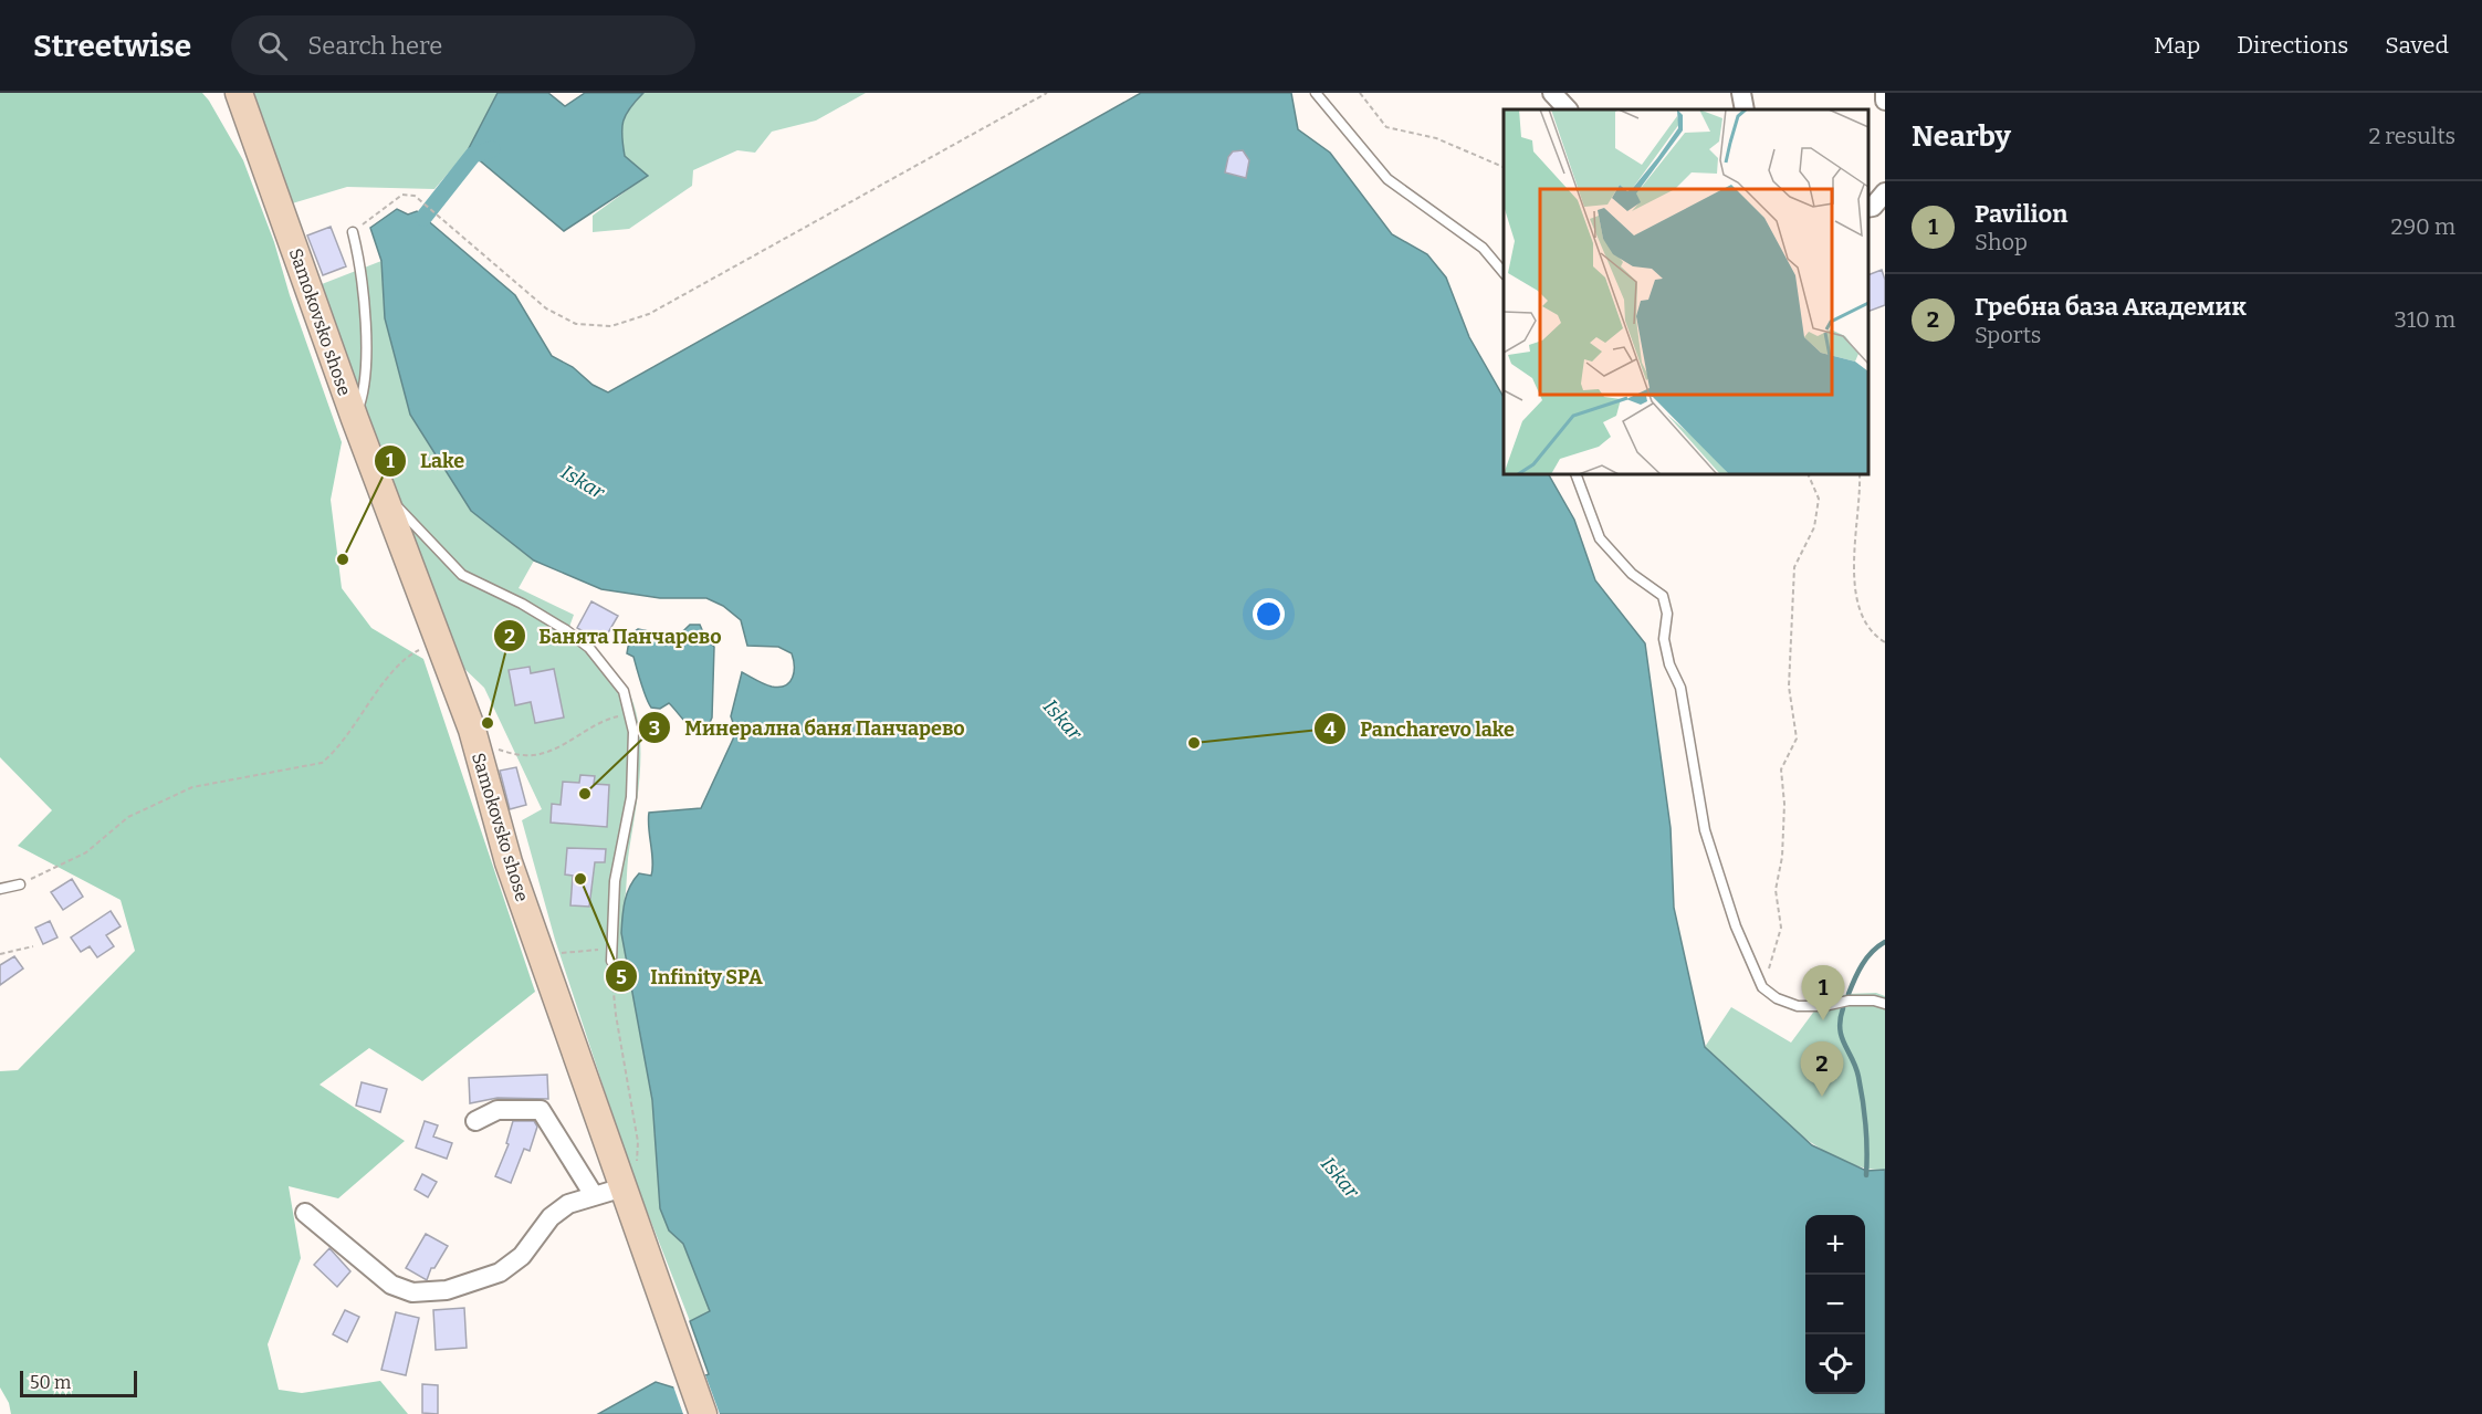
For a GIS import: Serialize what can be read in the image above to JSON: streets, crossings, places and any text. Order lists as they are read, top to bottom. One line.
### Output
{"streets":{"main road":["Samokovsko shose"]},"water":["Iskar"],"places":["Lake","Банята Панчарево","Pancharevo lake","Минерална баня Панчарево","Infinity SPA"],"scale_bar":"50 m","page":{"header":"Streetwise","search":"Search here","nav":["Map","Directions","Saved"],"heading":["Nearby","2 results"],"list":[{"mark":"1","name":"Pavilion","note":"Shop","value":"290 m"},{"mark":"2","name":"Гребна база Академик","note":"Sports","value":"310 m"}],"pins":["1","2"],"map_buttons":["+","−"],"scale":"50 m"}}
